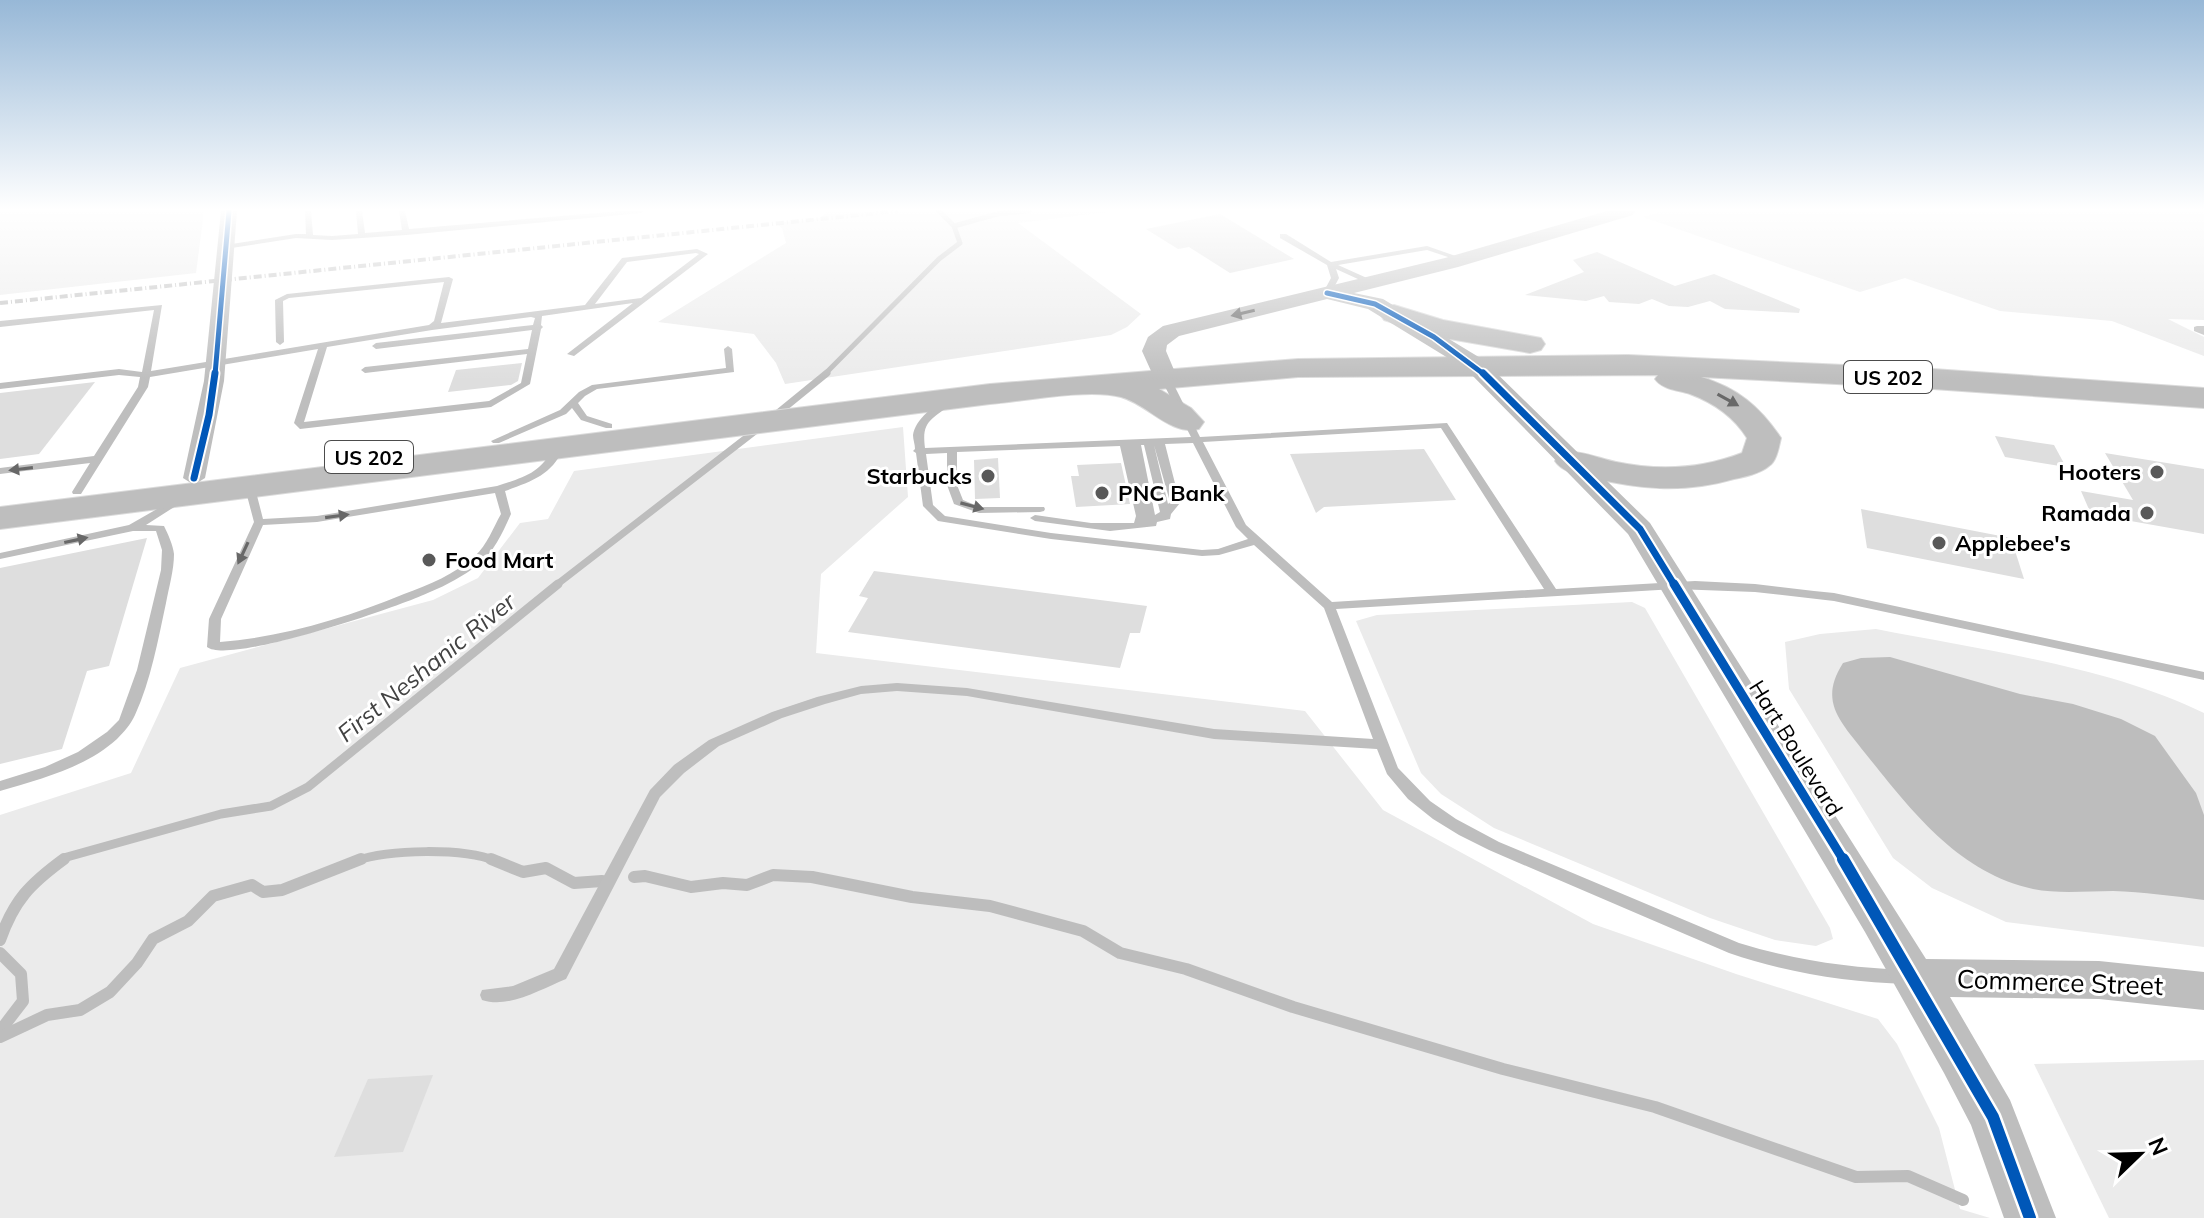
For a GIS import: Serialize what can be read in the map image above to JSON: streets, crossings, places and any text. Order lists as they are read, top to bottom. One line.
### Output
{"streets":{"highway":["US 202"],"street":["Hart Boulevard","Commerce Street"]},"crossings":[["US 202","Hart Boulevard"],["Hart Boulevard","Commerce Street"]],"water":["First Neshanic River"],"places":["Hooters","Starbucks","PNC Bank","Ramada","Applebee's","Food Mart"],"north":"top right"}
